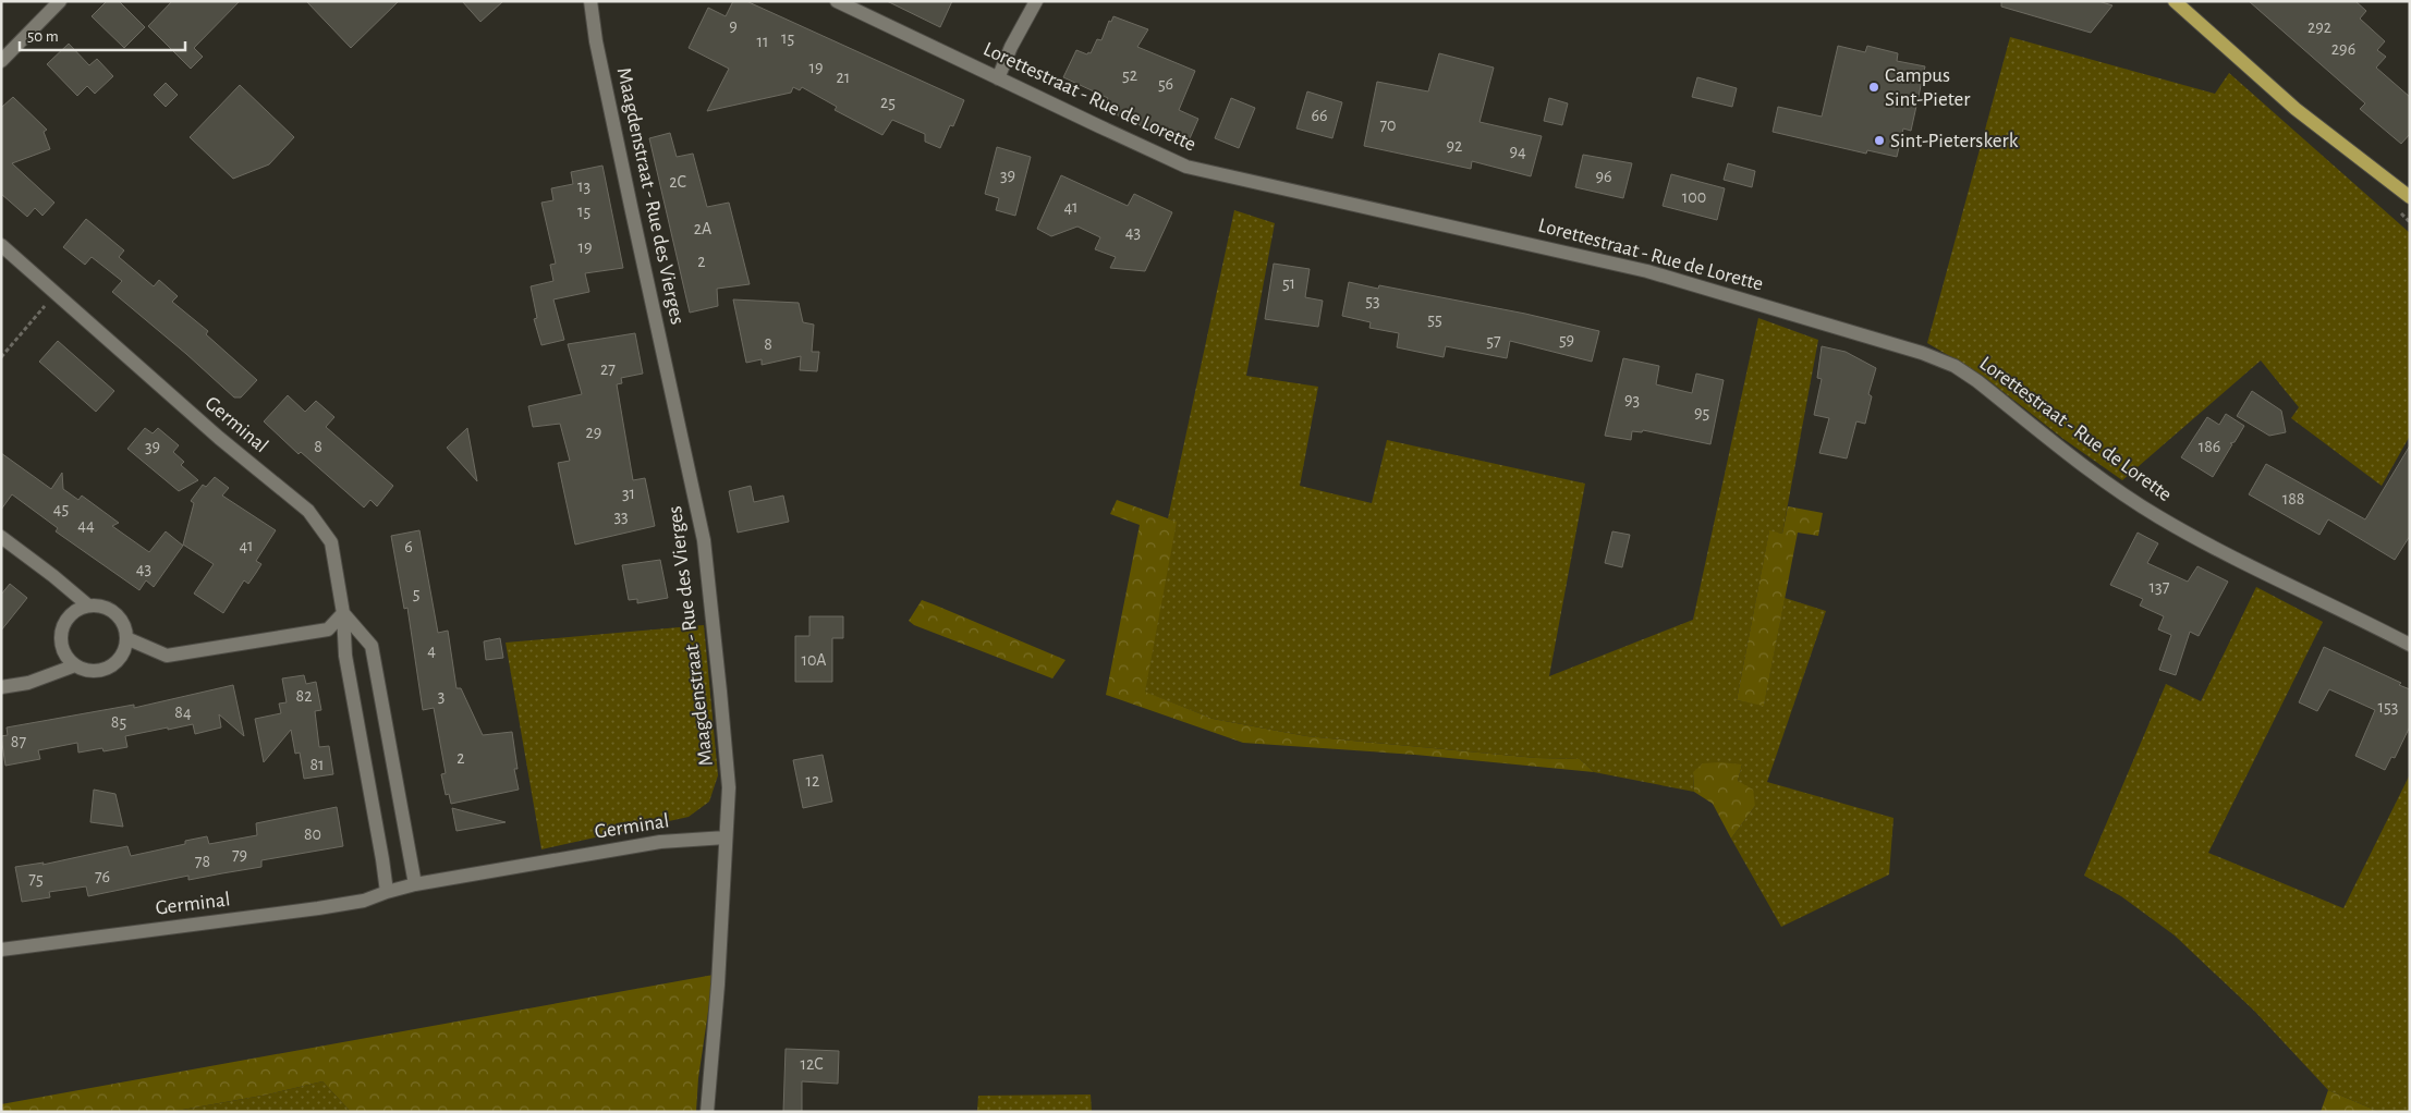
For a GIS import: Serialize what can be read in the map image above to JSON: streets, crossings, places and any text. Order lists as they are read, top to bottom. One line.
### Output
{"streets":{"street":["Lorettestraat - Rue de Lorette","Maagdenstraat - Rue des Vierges","Germinal"]},"crossings":[["Maagdenstraat - Rue des Vierges","Germinal"]],"places":["Campus Sint-Pieter","Sint-Pieterskerk"],"house_numbers":["9","292","15","11","296","19","52","21","56","25","66","70","92","94","39","96","2C","13","100","41","15","2A","43","19","2","51","53","55","59","57","8","27","93","95","29","39","8","186","31","188","45","33","44","41","6","43","137","5","4","10A","82","3","153","84","85","87","2","81","12","80","79","78","76","75","12C"],"scale_bar":"50 m"}
